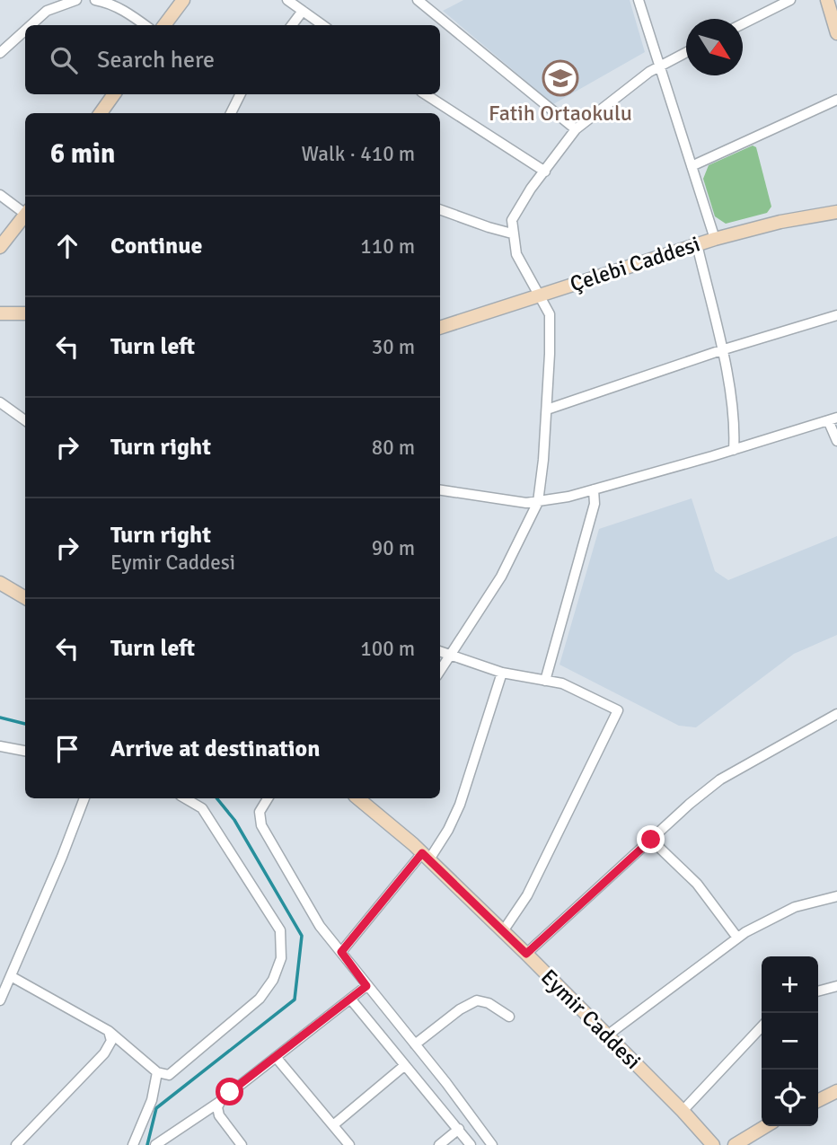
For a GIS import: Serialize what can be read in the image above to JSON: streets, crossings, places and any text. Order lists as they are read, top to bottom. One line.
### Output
{"streets":{"street":["Çelebi Caddesi","Eymir Caddesi"]},"places":{"school or university":["Fatih Ortaokulu"]},"north":"bottom right","page":{"search":"Search here","heading":["6 min","Walk · 410 m"],"list":[["Continue","110 m"],["Turn left","30 m"],["Turn right","80 m"],["Turn right","Eymir Caddesi","90 m"],["Turn left","100 m"],"Arrive at destination"],"map_buttons":["+","−"]}}
